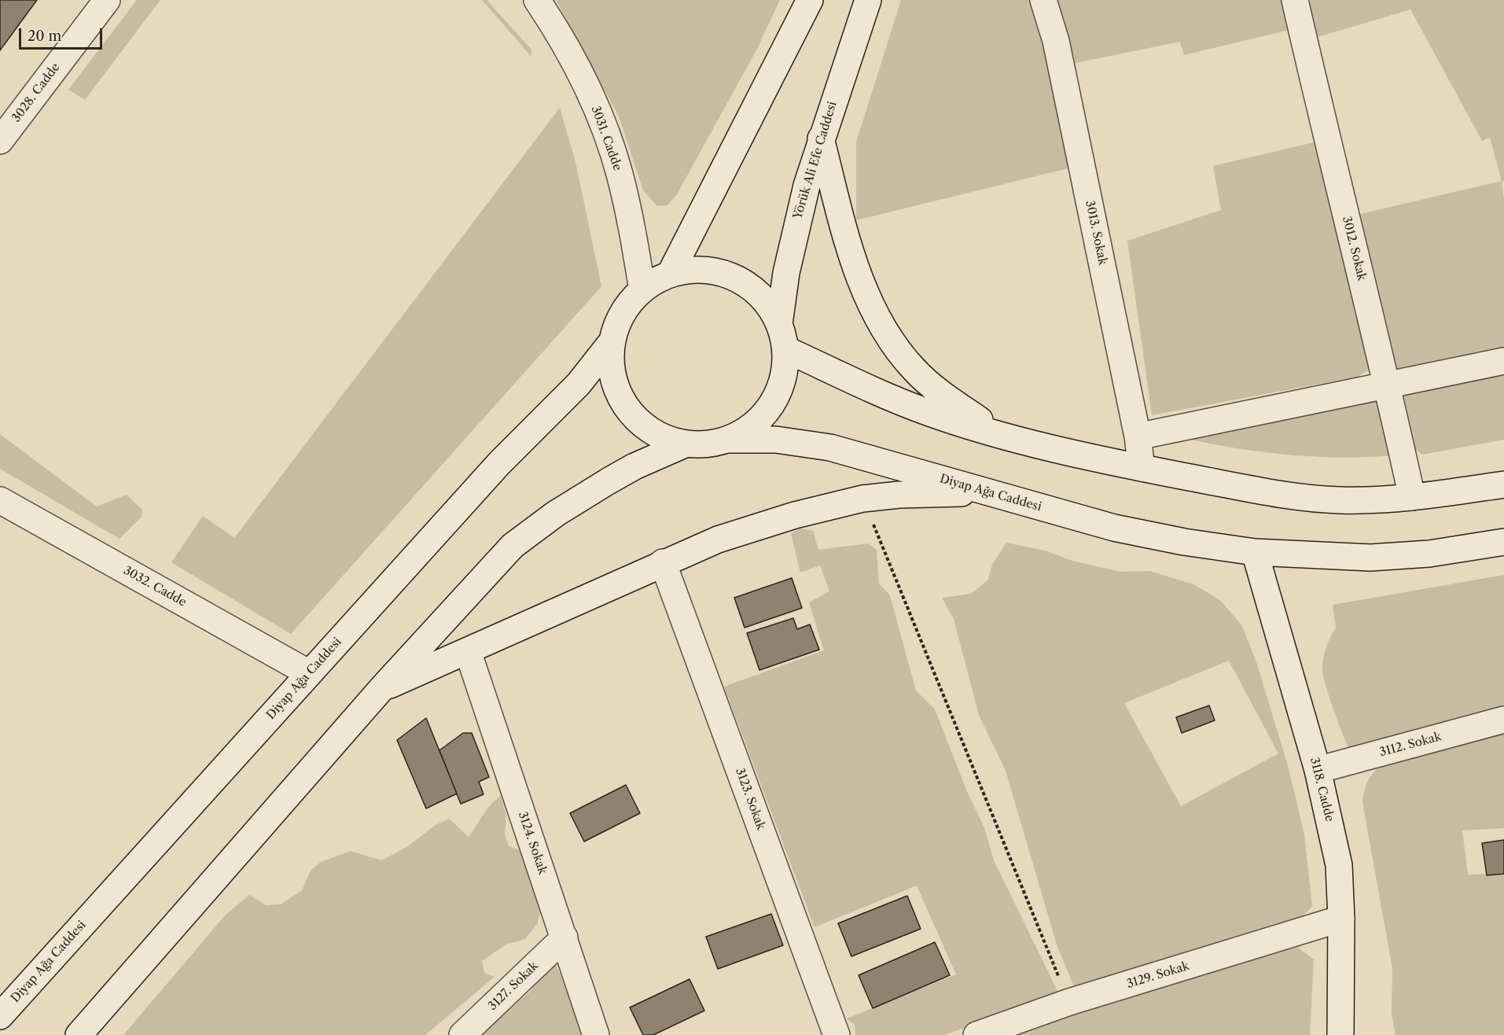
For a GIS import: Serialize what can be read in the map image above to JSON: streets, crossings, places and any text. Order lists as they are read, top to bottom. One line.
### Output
{"streets":{"street":["3028. Cadde","3031. Cadde","Yörük Ali Efe Caddesi","3013. Sokak","3012. Sokak","Diyap Ağa Caddesi","3032. Cadde","3112. Sokak","3118. Cadde","3123. Sokak","3124. Sokak","3129. Sokak","3127. Sokak"]},"crossings":[["3031. Cadde","Diyap Ağa Caddesi"],["Yörük Ali Efe Caddesi","Diyap Ağa Caddesi"],["Diyap Ağa Caddesi","3032. Cadde"],["Diyap Ağa Caddesi","3118. Cadde"],["3112. Sokak","3118. Cadde"],["3118. Cadde","3129. Sokak"],["3124. Sokak","3127. Sokak"]],"scale_bar":"20 m"}
